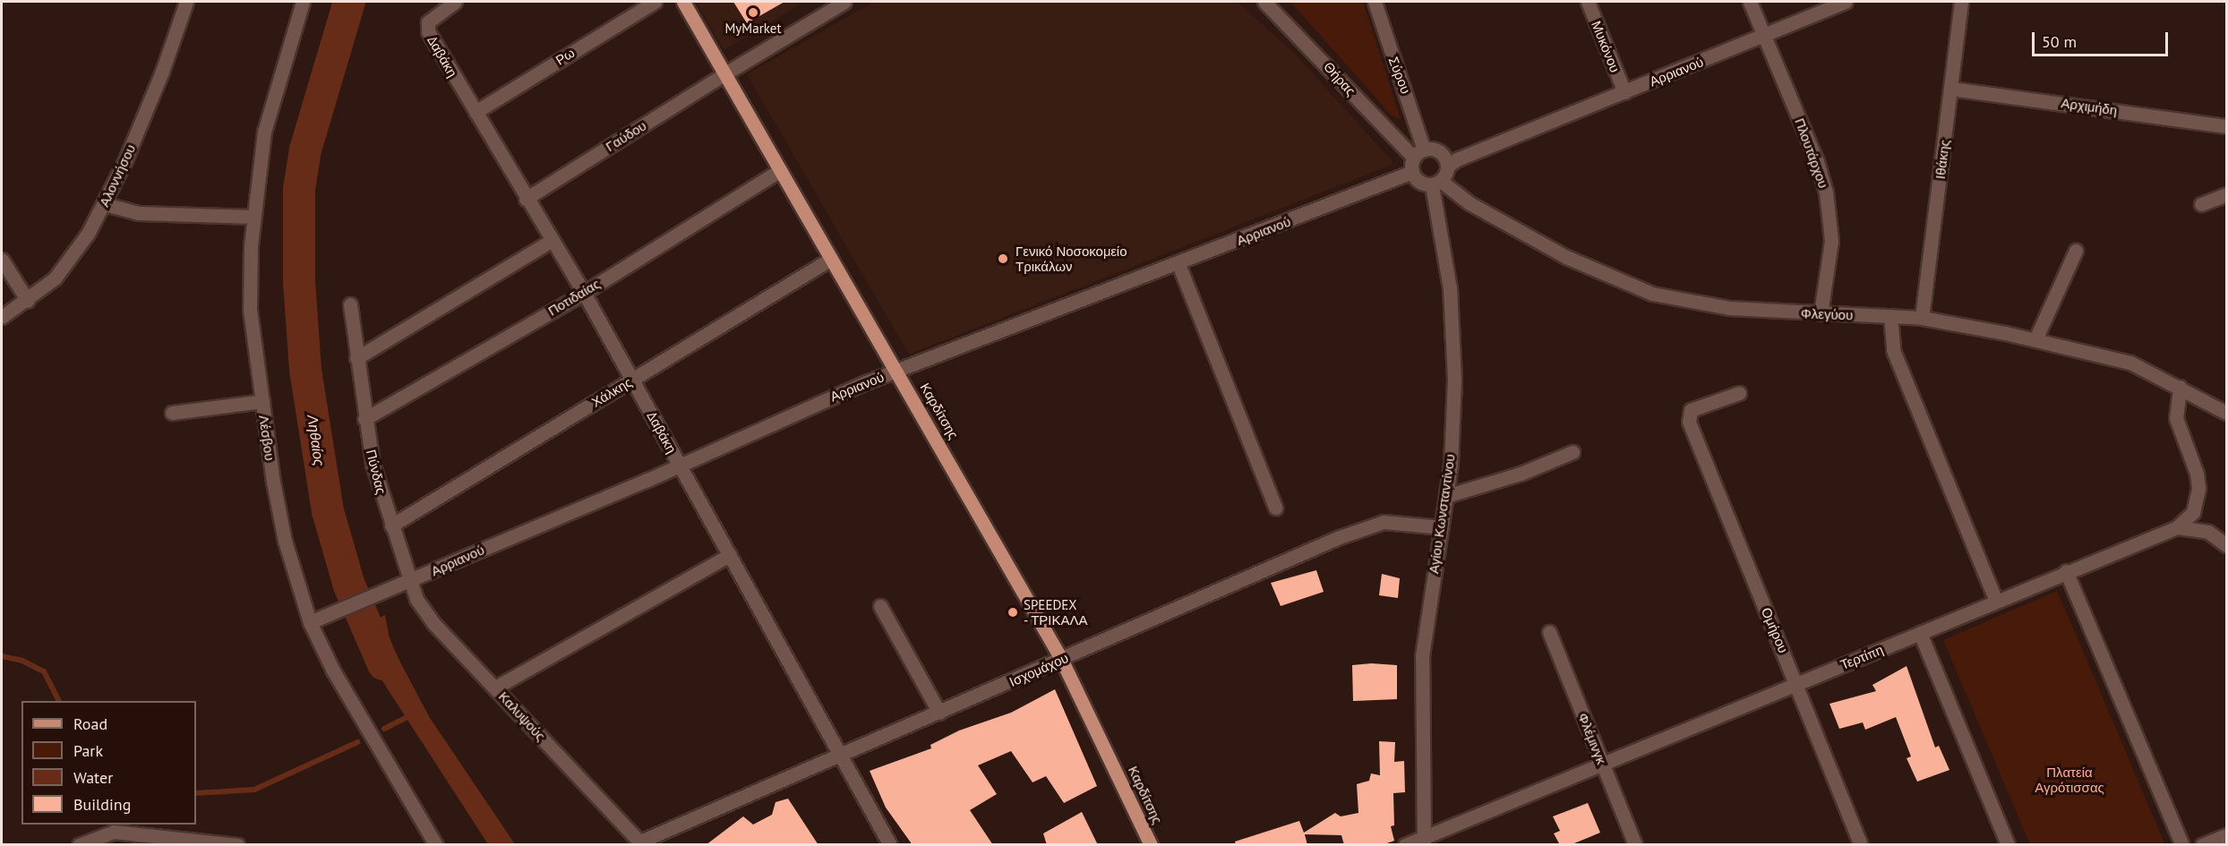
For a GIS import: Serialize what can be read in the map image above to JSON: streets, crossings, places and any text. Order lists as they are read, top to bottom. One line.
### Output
{"streets":{"main road":["Καρδίτσης"],"street":["Μυκόνου","Δαβάκη","Ρω","Αρριανού","Σύρου","Θήρας","Αρχιμήδη","Γαύδου","Πλουτάρχου","Ιθάκης","Αλοννήσου","Ποτιδαίας","Φλεγύου","Χάλκης","Λέσβου","Πύνδας","Αγίου Κωνσταντίνου","Ομήρου","Τερτίπη","Ισχομάχου","Καλυψούς","Φλέμινγκ"]},"crossings":[["Μυκόνου","Αρριανού"],["Δαβάκη","Ρω"],["Δαβάκη","Αρριανού"],["Δαβάκη","Γαύδου"],["Δαβάκη","Ποτιδαίας"],["Δαβάκη","Χάλκης"],["Δαβάκη","Ισχομάχου"],["Αρριανού","Σύρου"],["Αρριανού","Θήρας"],["Αρριανού","Πλουτάρχου"],["Αρριανού","Φλεγύου"],["Αρριανού","Καρδίτσης"],["Αρριανού","Λέσβου"],["Αρριανού","Πύνδας"],["Αρριανού","Αγίου Κωνσταντίνου"],["Αρριανού","Καλυψούς"],["Σύρου","Θήρας"],["Σύρου","Φλεγύου"],["Σύρου","Αγίου Κωνσταντίνου"],["Θήρας","Φλεγύου"],["Θήρας","Αγίου Κωνσταντίνου"],["Αρχιμήδη","Ιθάκης"],["Γαύδου","Καρδίτσης"],["Πλουτάρχου","Φλεγύου"],["Ιθάκης","Φλεγύου"],["Ποτιδαίας","Καρδίτσης"],["Ποτιδαίας","Πύνδας"],["Φλεγύου","Αγίου Κωνσταντίνου"],["Φλεγύου","Τερτίπη"],["Χάλκης","Καρδίτσης"],["Χάλκης","Πύνδας"],["Καρδίτσης","Ισχομάχου"],["Πύνδας","Καλυψούς"],["Αγίου Κωνσταντίνου","Τερτίπη"],["Αγίου Κωνσταντίνου","Ισχομάχου"],["Ομήρου","Τερτίπη"],["Τερτίπη","Φλέμινγκ"],["Ισχομάχου","Καλυψούς"]],"water":["Ληθαίος"],"parks":["Πλατεία Αγρότισσας"],"places":["MyMarket","Γενικό Νοσοκομείο Τρικάλων","SPEEDEX - ΤΡΙΚΑΛΑ"],"legend":["Road","Park","Water","Building"],"scale_bar":"50 m"}
